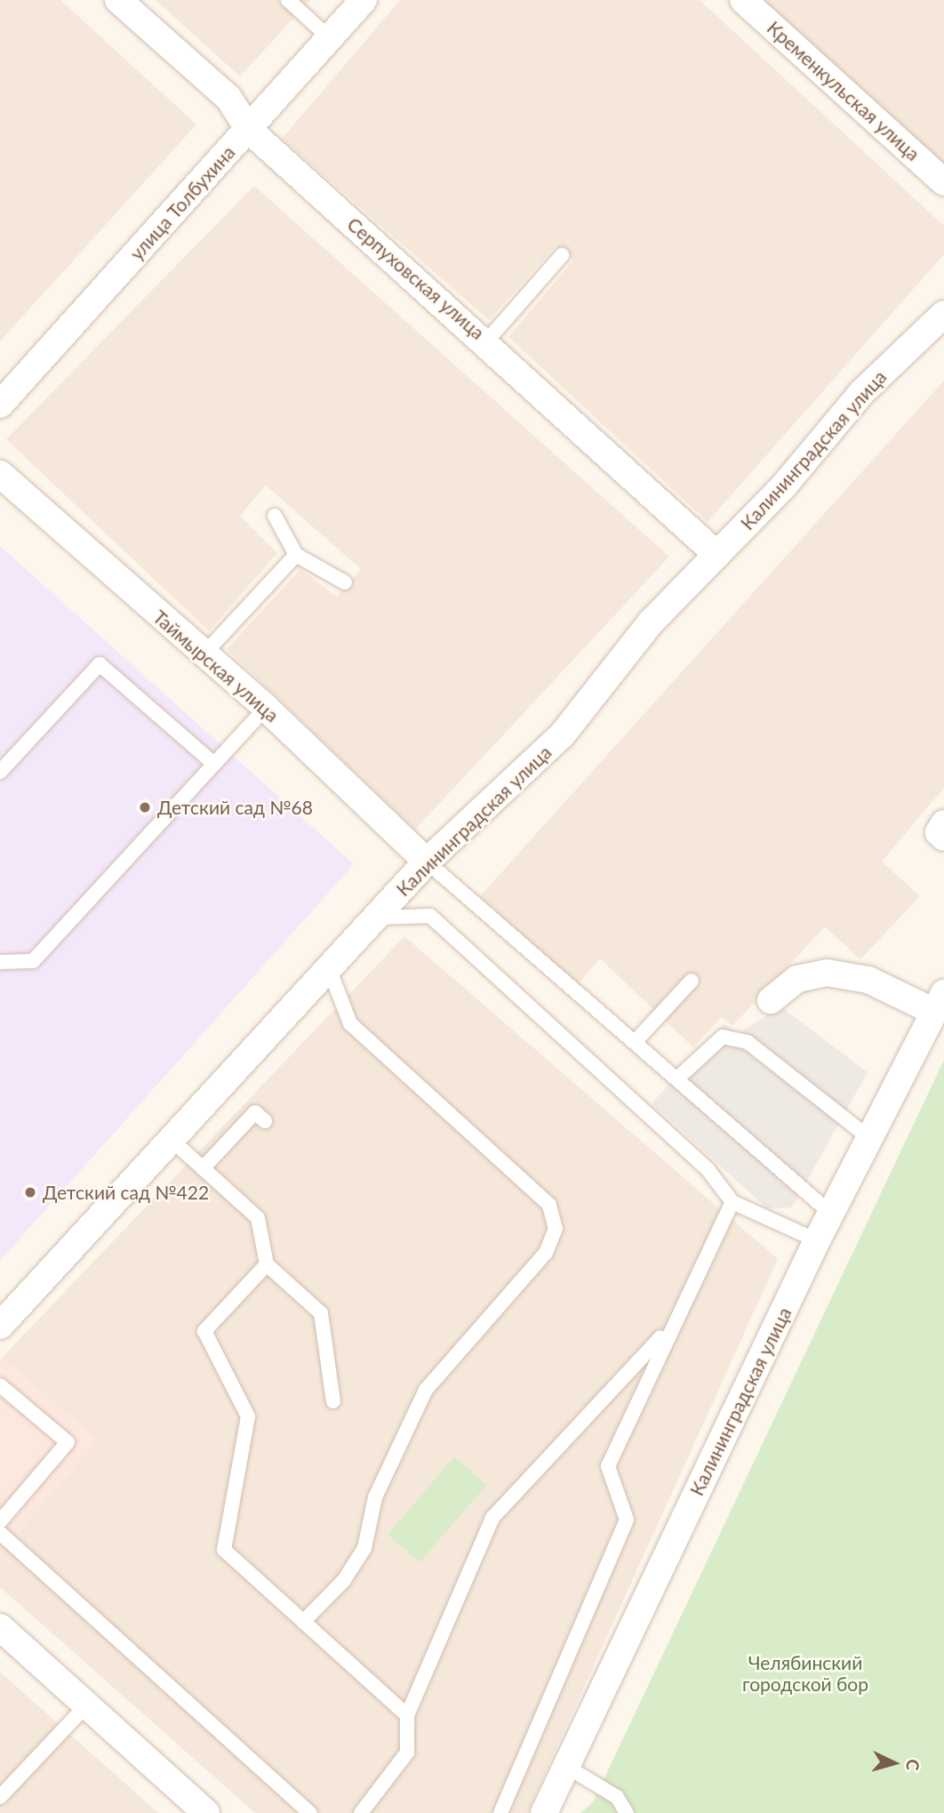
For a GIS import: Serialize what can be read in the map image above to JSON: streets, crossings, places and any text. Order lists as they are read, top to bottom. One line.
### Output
{"streets":{"street":["Кременкульская улица","улица Толбухина","Серпуховская улица","Калининградская улица","Таймырская улица"]},"crossings":[["улица Толбухина","Серпуховская улица"],["Серпуховская улица","Калининградская улица"],["Калининградская улица","Таймырская улица"]],"parks":["Челябинский городской бор"],"places":["Детский сад №68","Детский сад №422"],"north":"right"}
